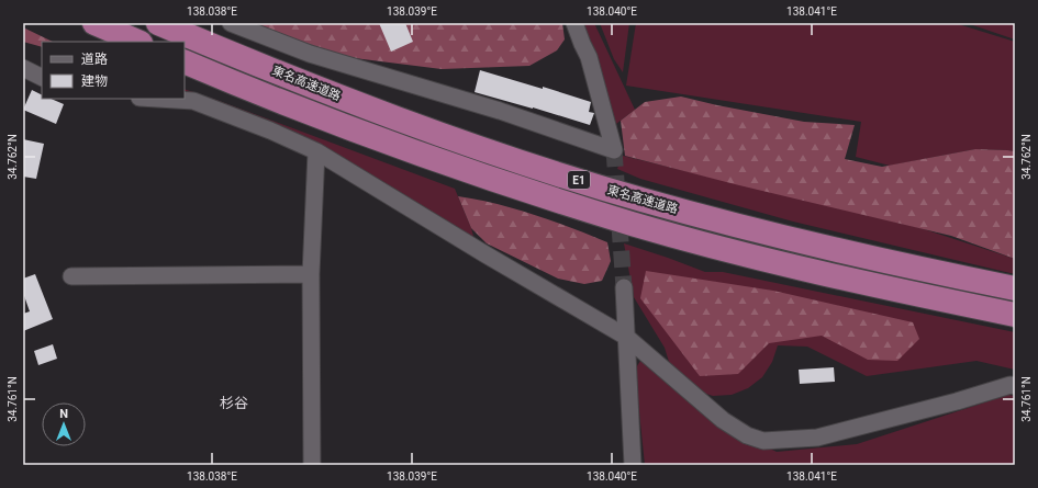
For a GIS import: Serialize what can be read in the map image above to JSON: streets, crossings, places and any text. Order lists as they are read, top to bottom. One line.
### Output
{"streets":{"highway":["東名高速道路","E1"]},"districts":["杉谷"],"legend":["道路","建物"],"north":"top","coordinates":["138.038°E","138.039°E","138.040°E","138.041°E","34.762°N","34.761°N"]}
